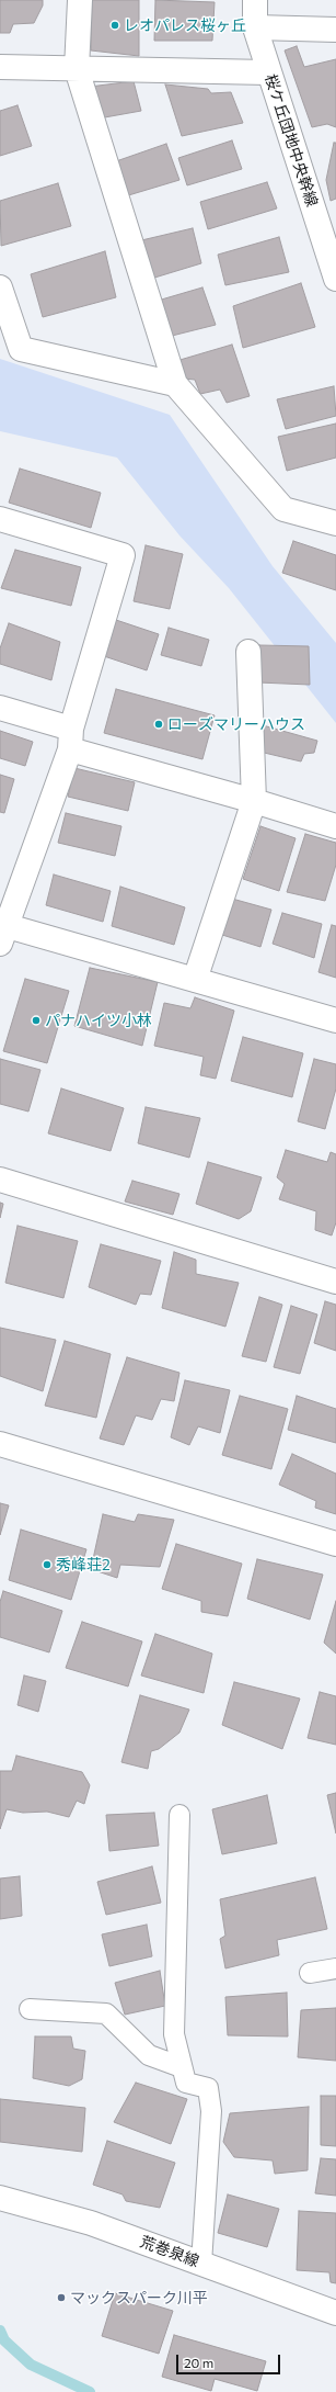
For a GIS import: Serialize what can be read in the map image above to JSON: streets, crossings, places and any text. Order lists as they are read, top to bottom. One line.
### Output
{"streets":{"street":["桜ケ丘団地中央幹線","荒巻泉線"]},"places":["レオパレス桜ヶ丘","ローズマリーハウス","パナハイツ小林","秀峰荘2","マックスパーク川平"],"scale_bar":"20 m"}
